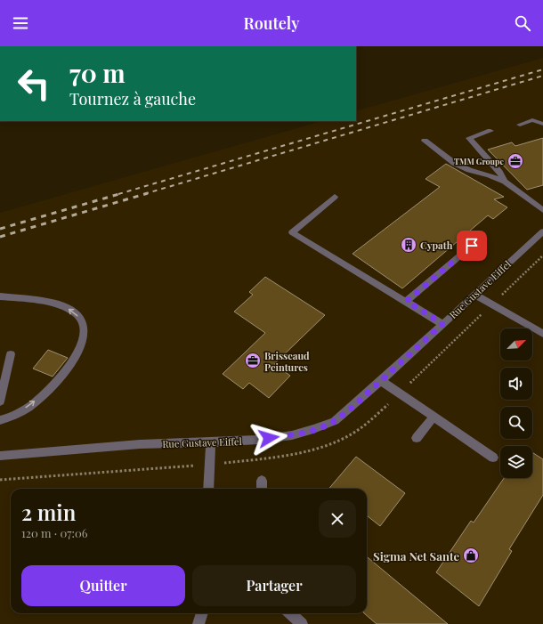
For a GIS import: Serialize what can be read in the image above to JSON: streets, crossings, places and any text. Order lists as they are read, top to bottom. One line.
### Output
{"streets":{"street":["Rue Gustave Eiffel"]},"places":{"office":["TMM Groupe","Brisseaud Peintures"],"building":["Cypath"],"shop":["Sigma Net Sante"]},"north":"top right","page":{"header":"Routely","turn":["70 m","Tournez à gauche"],"heading":["2 min","120 m · 07:06"],"buttons":["Quitter","Partager"]}}
